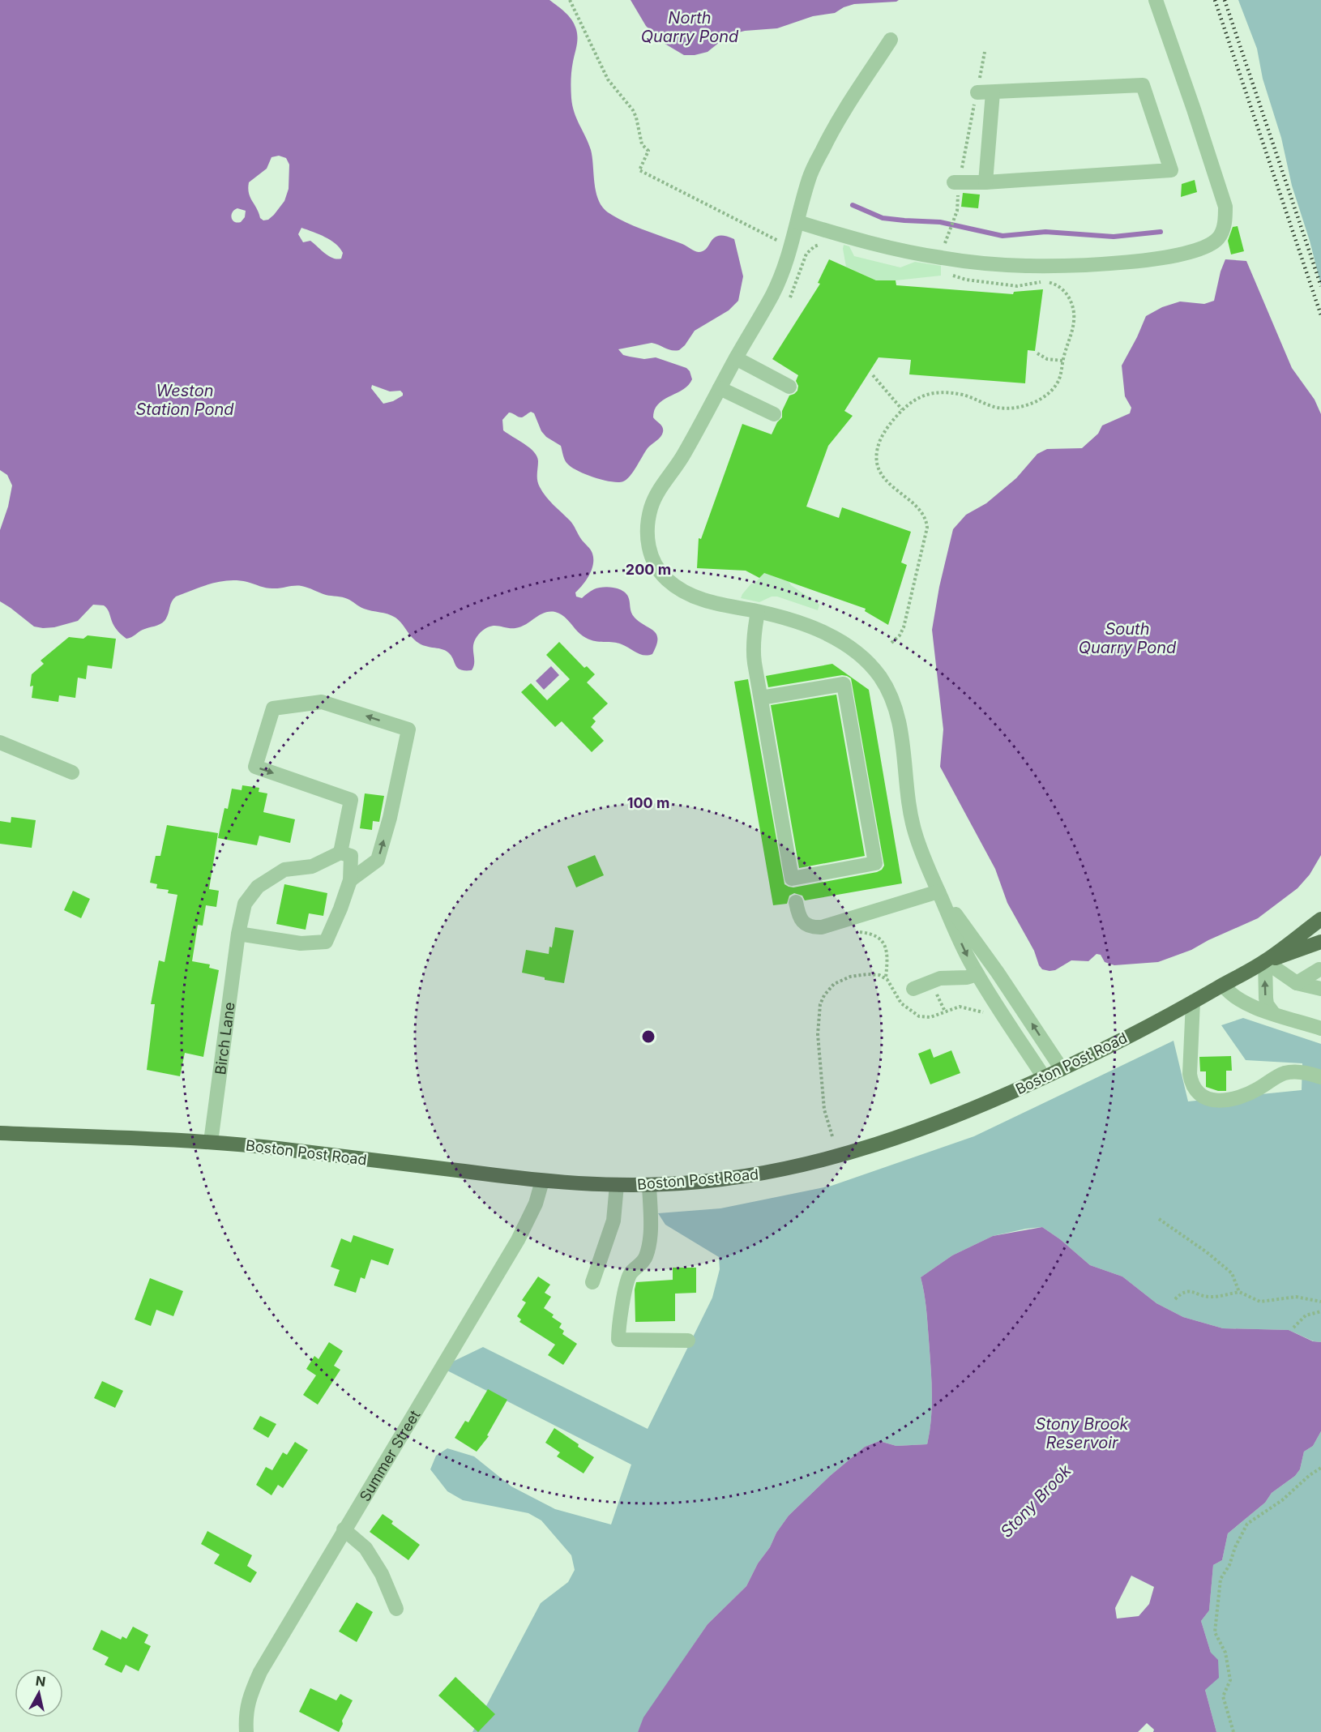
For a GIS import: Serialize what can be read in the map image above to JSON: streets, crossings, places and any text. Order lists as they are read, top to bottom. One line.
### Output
{"streets":{"main road":["Boston Post Road"],"street":["Birch Lane","Summer Street"]},"crossings":[["Birch Lane","Boston Post Road"],["Boston Post Road","Summer Street"]],"water":["North Quarry Pond","Weston Station Pond","South Quarry Pond","Stony Brook Reservoir","Stony Brook"],"north":"top","rings":["200 m","100 m"]}
